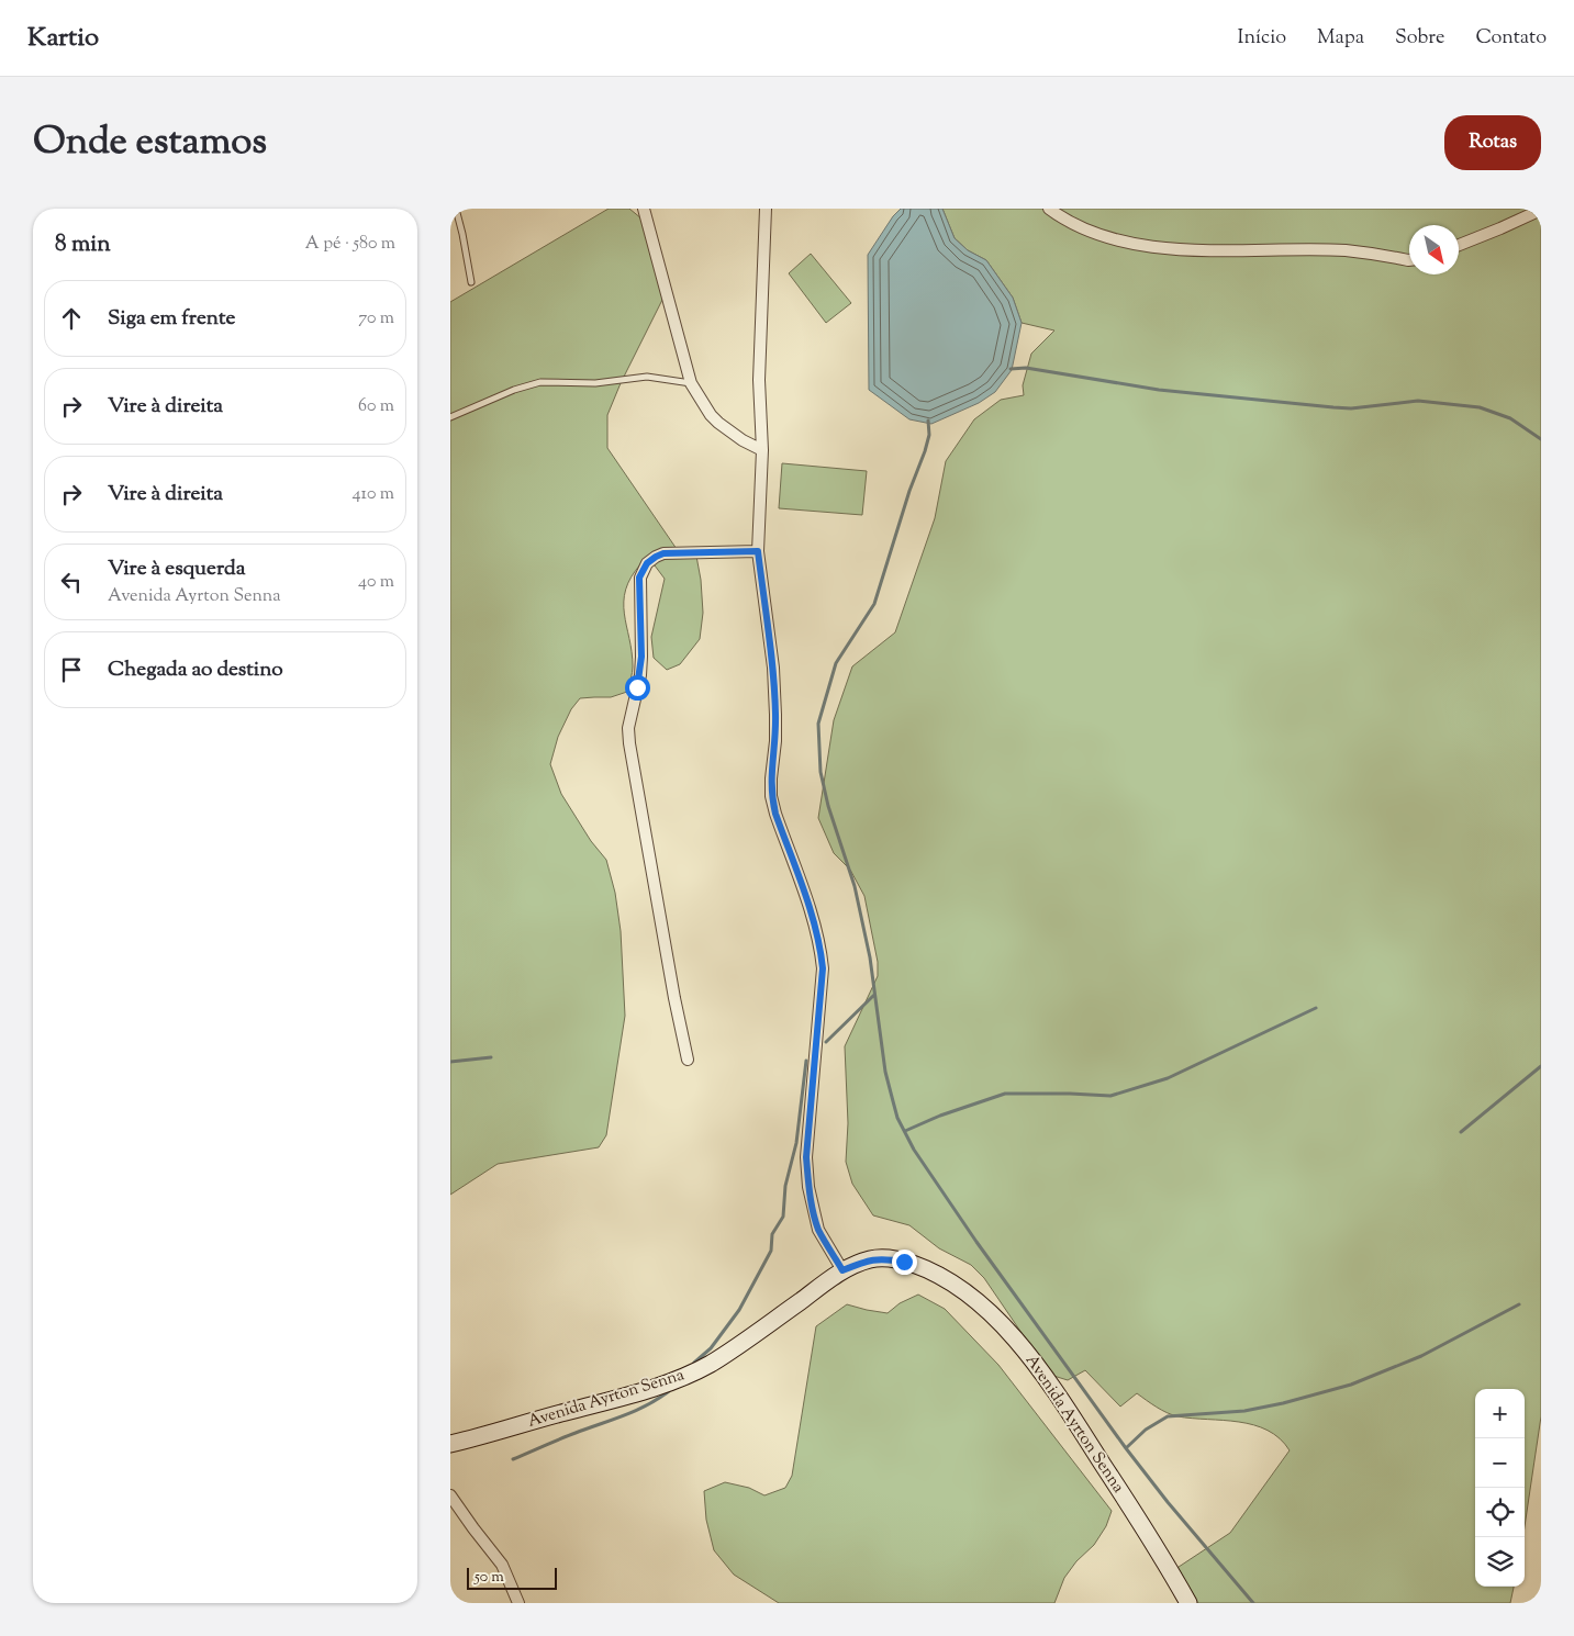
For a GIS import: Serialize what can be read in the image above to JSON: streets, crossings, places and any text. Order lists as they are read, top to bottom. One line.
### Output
{"streets":{"street":["Avenida Ayrton Senna"]},"scale_bar":"50 m","north":"bottom right","page":{"header":"Kartio","nav":["Início","Mapa","Sobre","Contato"],"title":"Onde estamos","buttons":"Rotas","heading":["8 min","A pé · 580 m"],"list":[["Siga em frente","70 m"],["Vire à direita","60 m"],["Vire à direita","410 m"],["Vire à esquerda","Avenida Ayrton Senna","40 m"],"Chegada ao destino"],"map_buttons":["+","−"],"scale":"50 m"}}
